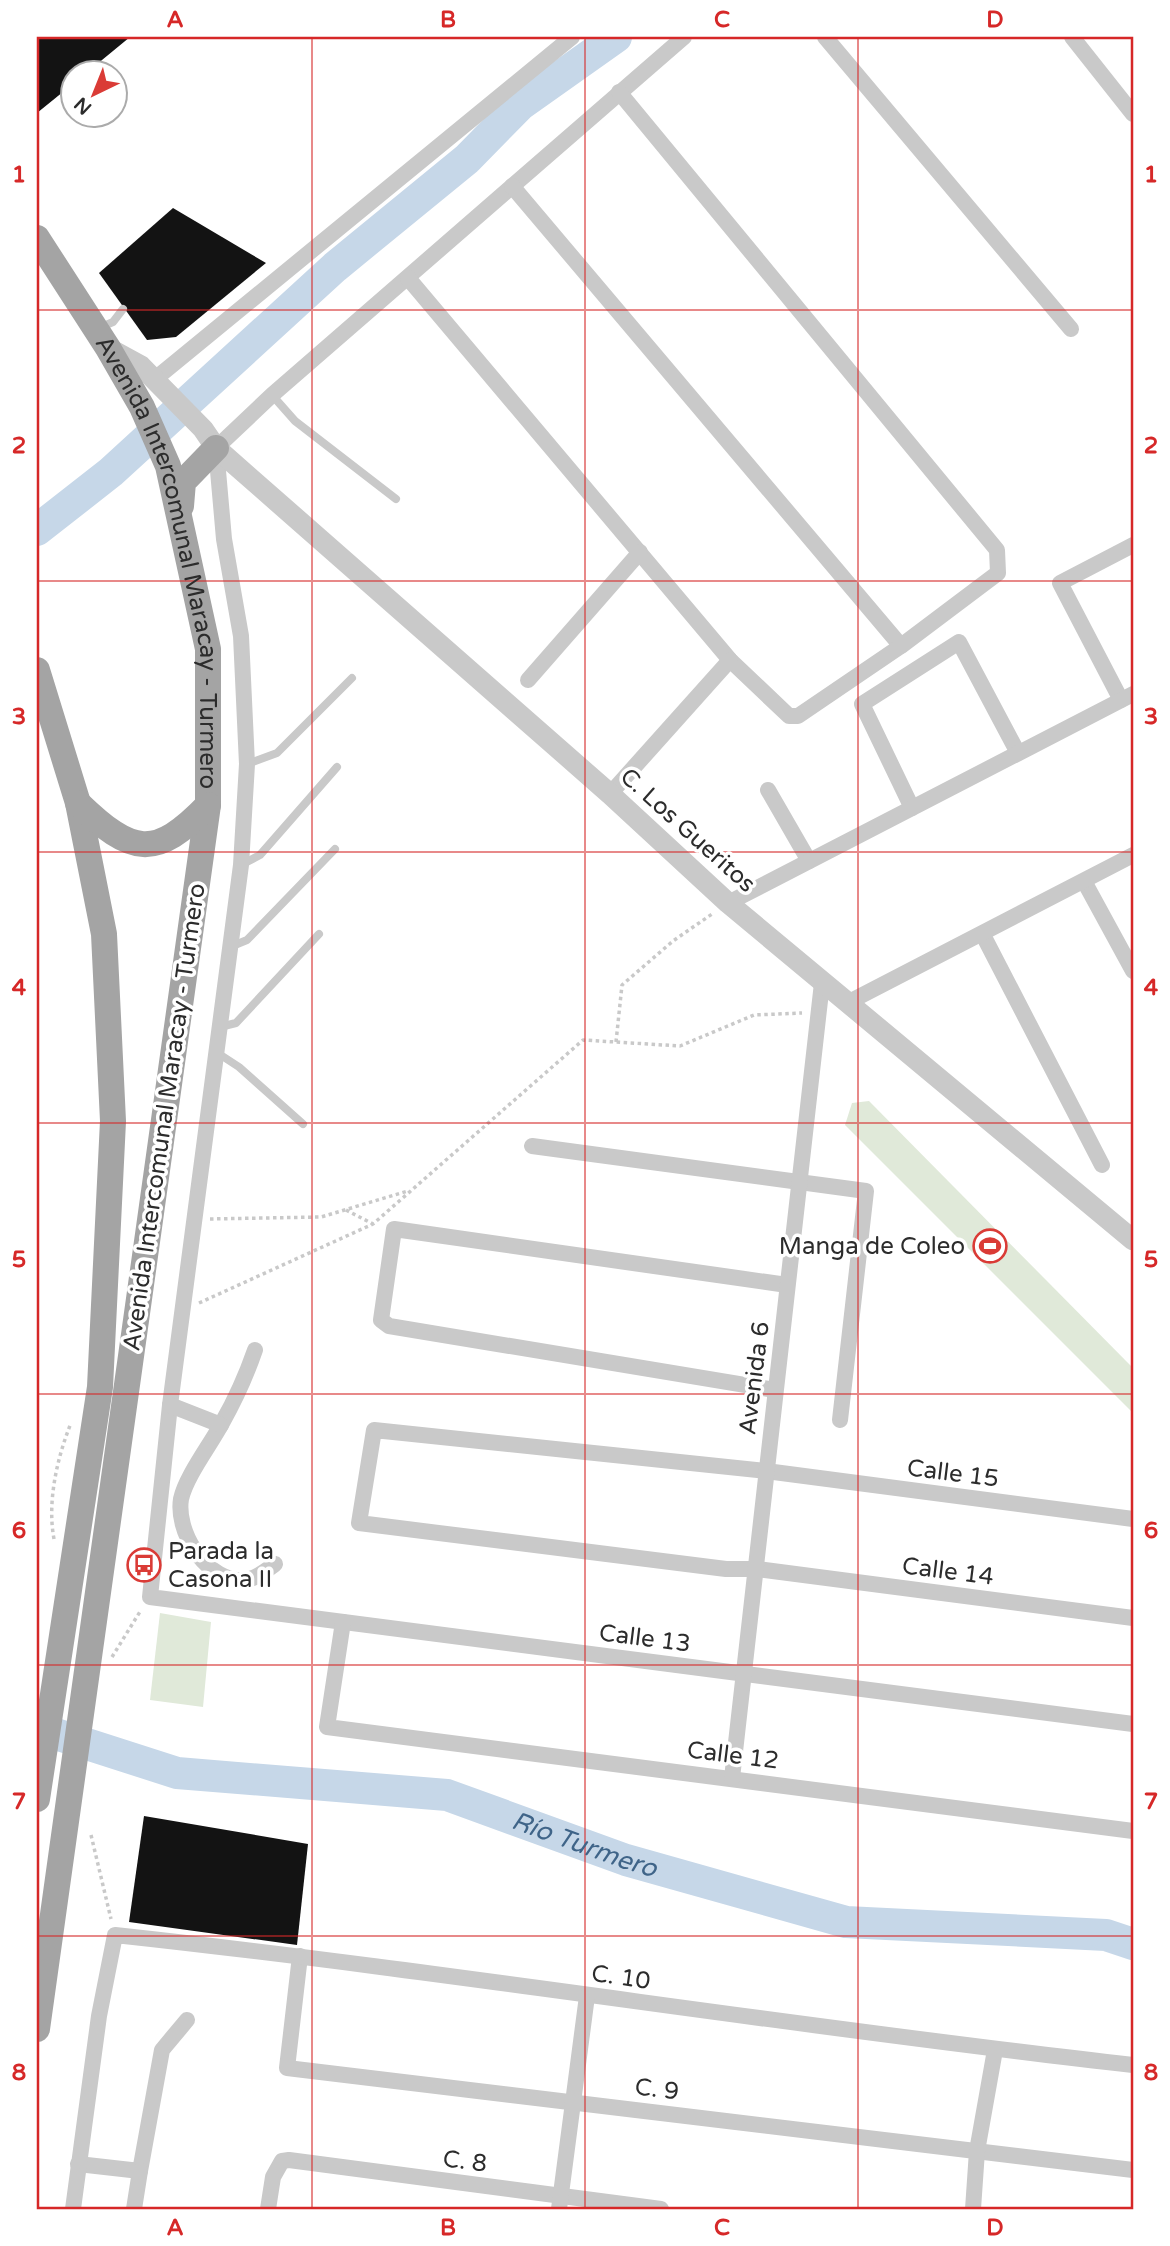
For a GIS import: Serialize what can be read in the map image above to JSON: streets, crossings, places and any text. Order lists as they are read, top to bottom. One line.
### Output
{"streets":{"main road":["Avenida Intercomunal Maracay - Turmero"],"street":["C. Los Gueritos","Avenida 6","Calle 15","Calle 14","Calle 13","Calle 12","C. 10","C. 9","C. 8"]},"crossings":[["Avenida Intercomunal Maracay - Turmero","C. Los Gueritos"],["C. Los Gueritos","Avenida 6"],["Avenida 6","Calle 15"],["Avenida 6","Calle 14"],["Avenida 6","Calle 13"],["Avenida 6","Calle 12"],["Calle 15","Calle 14"],["Calle 13","Calle 12"],["C. 10","C. 9"]],"water":["Río Turmero"],"places":{"sports":["Manga de Coleo"],"bus stop":["Parada la Casona II"]},"north":"bottom left","grid":{"columns":["A","B","C","D"],"rows":["1","2","3","4","5","6","7","8"]}}
